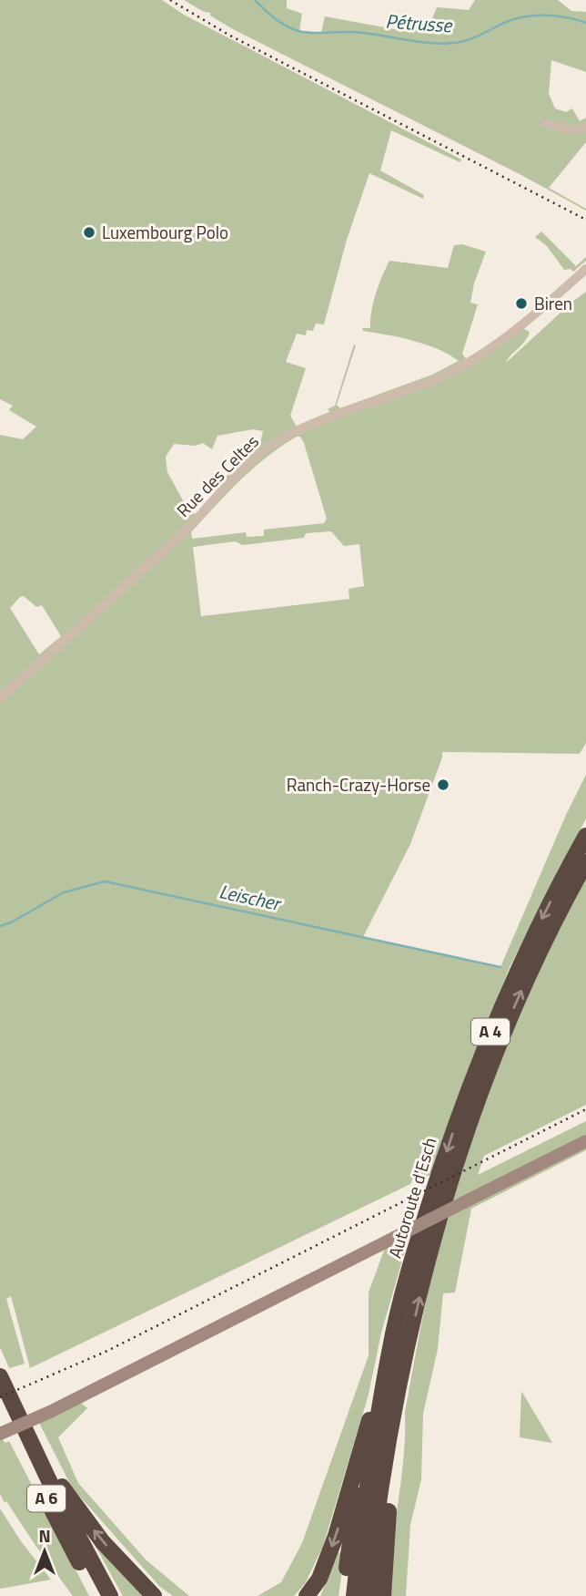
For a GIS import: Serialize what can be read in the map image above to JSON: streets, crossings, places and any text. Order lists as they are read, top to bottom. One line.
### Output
{"streets":{"highway":["A 4","Autoroute d'Esch","A 6"],"street":["Rue des Celtes"]},"crossings":[["A 4","Autoroute d'Esch"]],"water":["Pétrusse","Leischer"],"places":["Luxembourg Polo","Biren","Ranch-Crazy-Horse"],"north":"top"}
